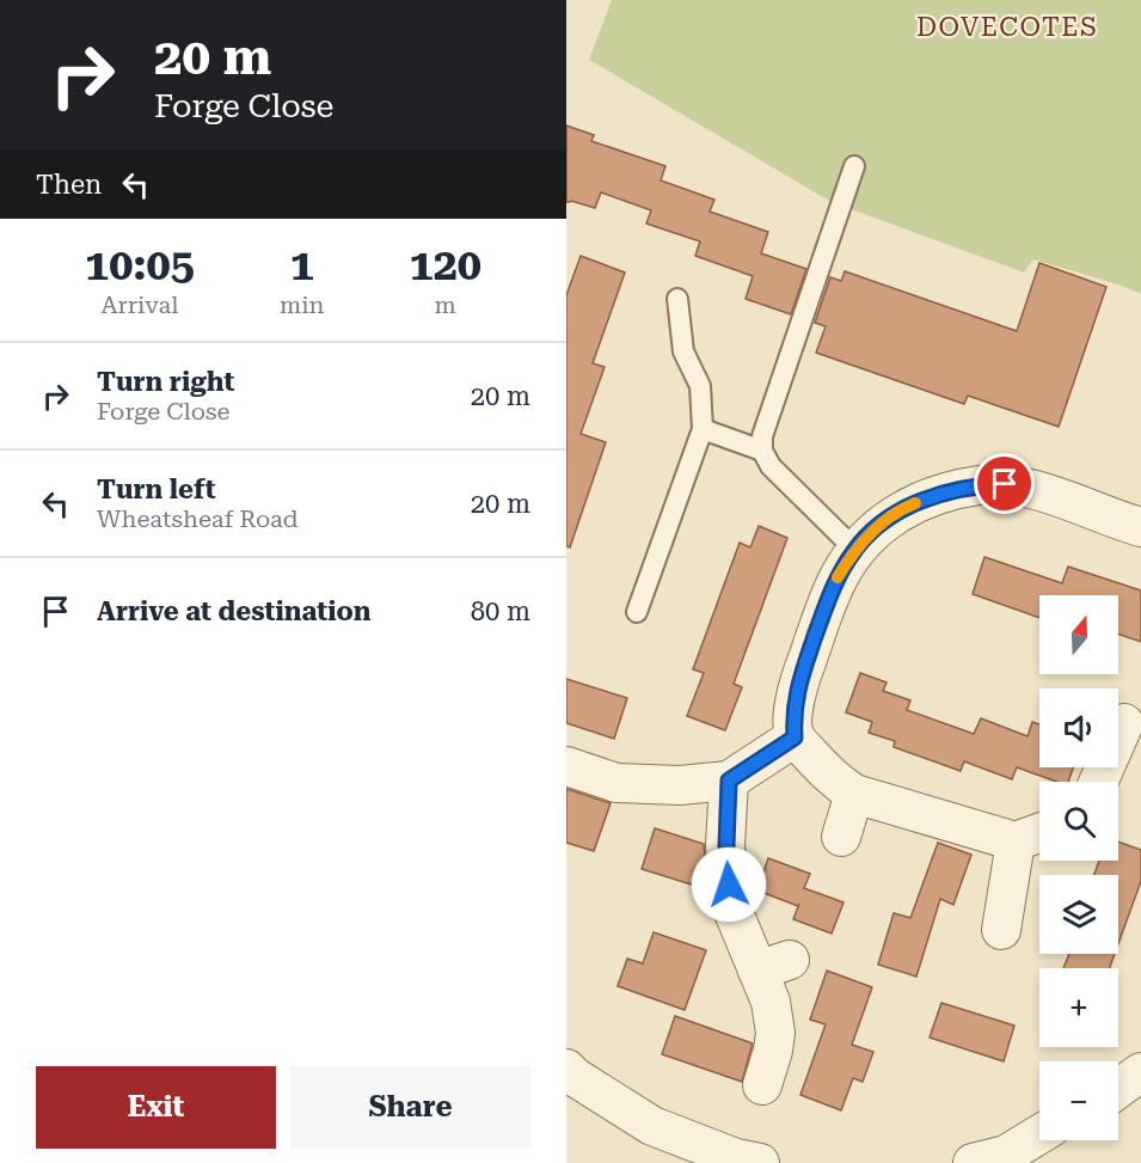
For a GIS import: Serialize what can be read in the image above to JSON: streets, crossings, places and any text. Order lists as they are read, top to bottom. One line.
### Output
{"districts":["DOVECOTES"],"north":"top","page":{"turn":["20 m","Forge Close"],"then":"Then","eta":["10:05","Arrival","1","min","120","m"],"list":[{"name":"Turn right","note":"Forge Close","value":"20 m"},{"name":"Turn left","note":"Wheatsheaf Road","value":"20 m"},{"name":"Arrive at destination","value":"80 m"}],"map_buttons":["+","−"],"buttons":["Exit","Share"]}}
